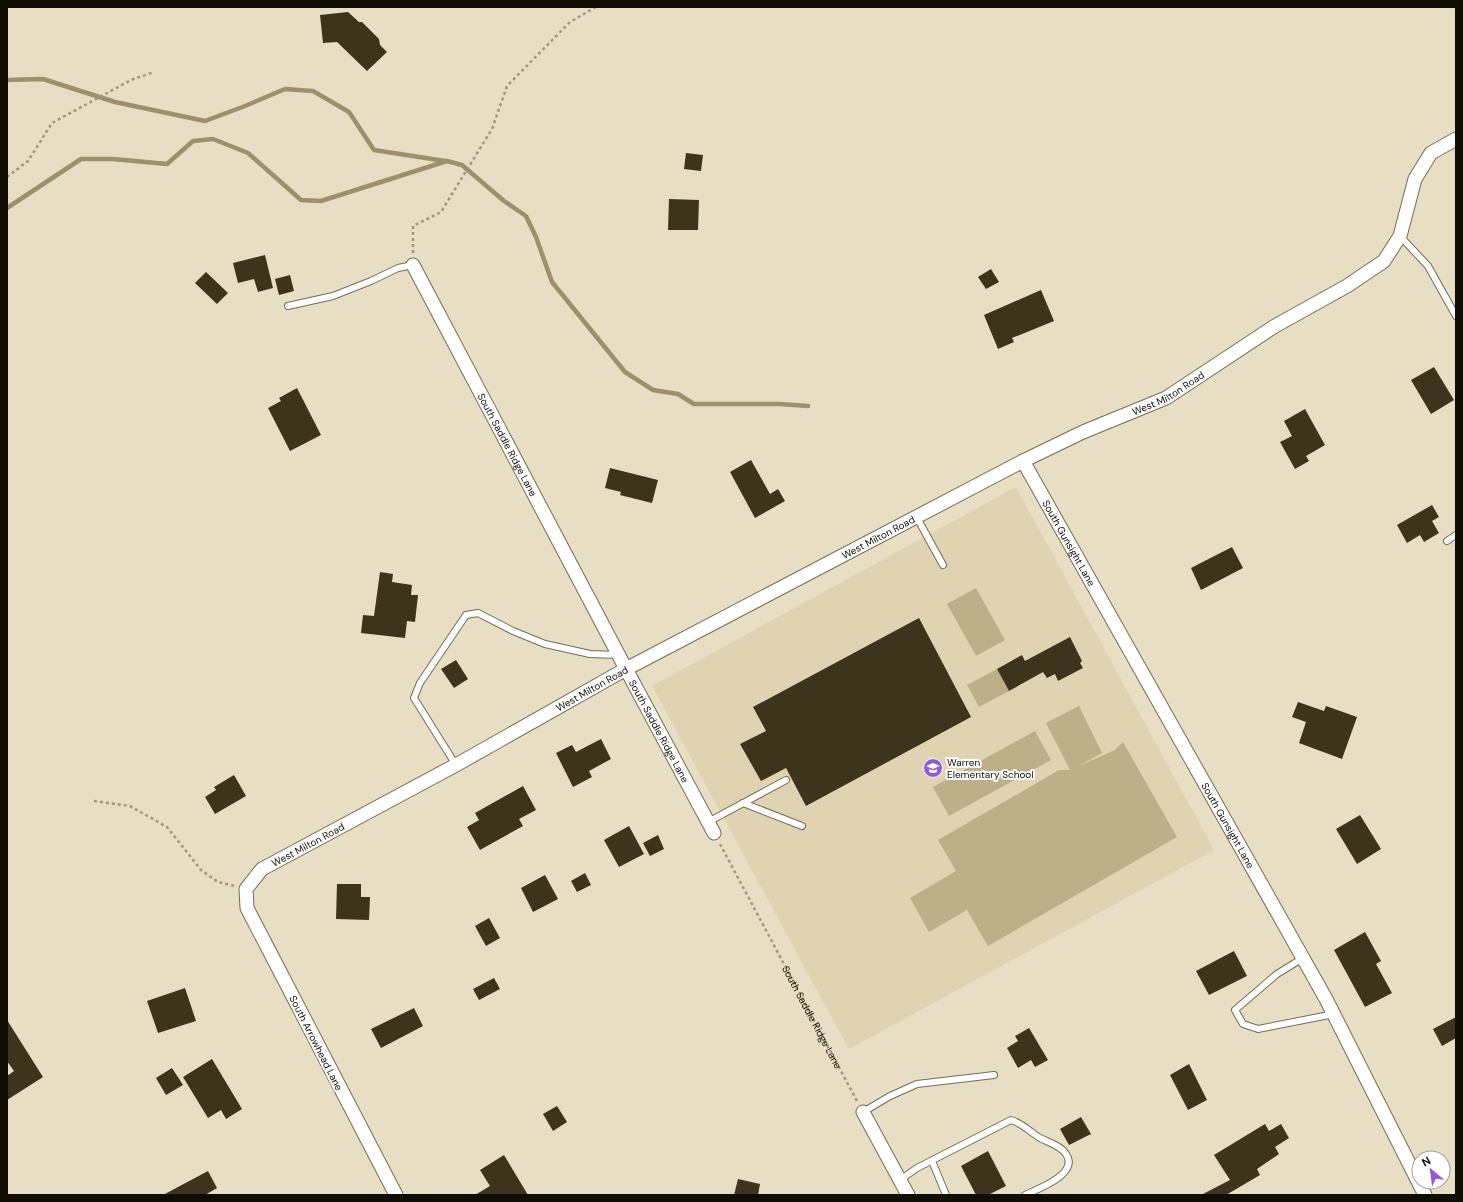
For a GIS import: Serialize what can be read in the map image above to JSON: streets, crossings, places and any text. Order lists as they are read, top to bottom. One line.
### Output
{"streets":{"street":["West Milton Road","South Saddle Ridge Lane","South Gunsight Lane","South Arrowhead Lane"]},"crossings":[["West Milton Road","South Saddle Ridge Lane"],["West Milton Road","South Gunsight Lane"],["West Milton Road","South Arrowhead Lane"]],"places":{"school or university":["Warren Elementary School"]},"north":"top left"}
